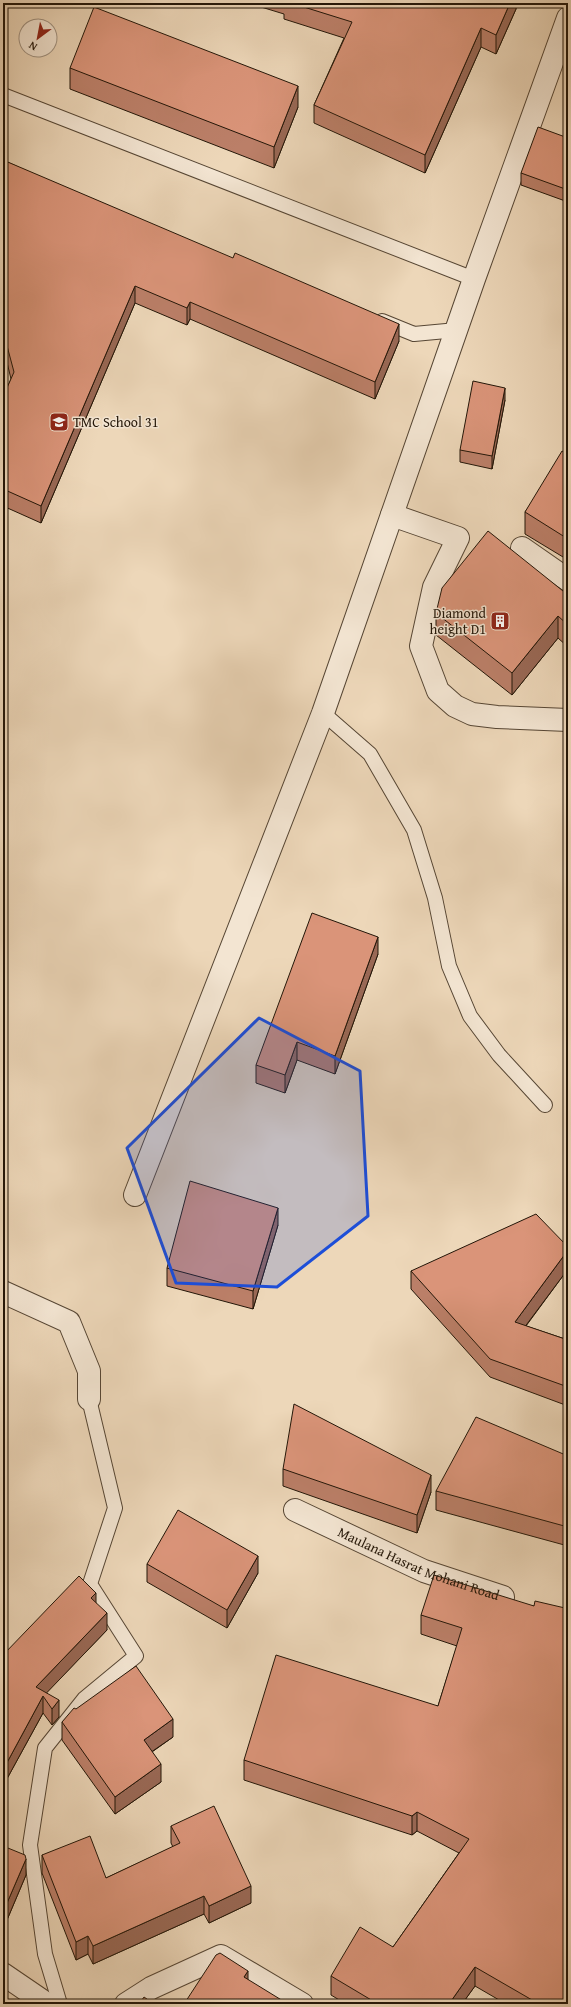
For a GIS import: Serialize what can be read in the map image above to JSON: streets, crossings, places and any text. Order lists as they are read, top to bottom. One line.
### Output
{"streets":{"street":["Maulana Hasrat Mohani Road"]},"places":{"school or university":["TMC School 31"],"building":["Diamond height D1"]},"north":"bottom left"}
